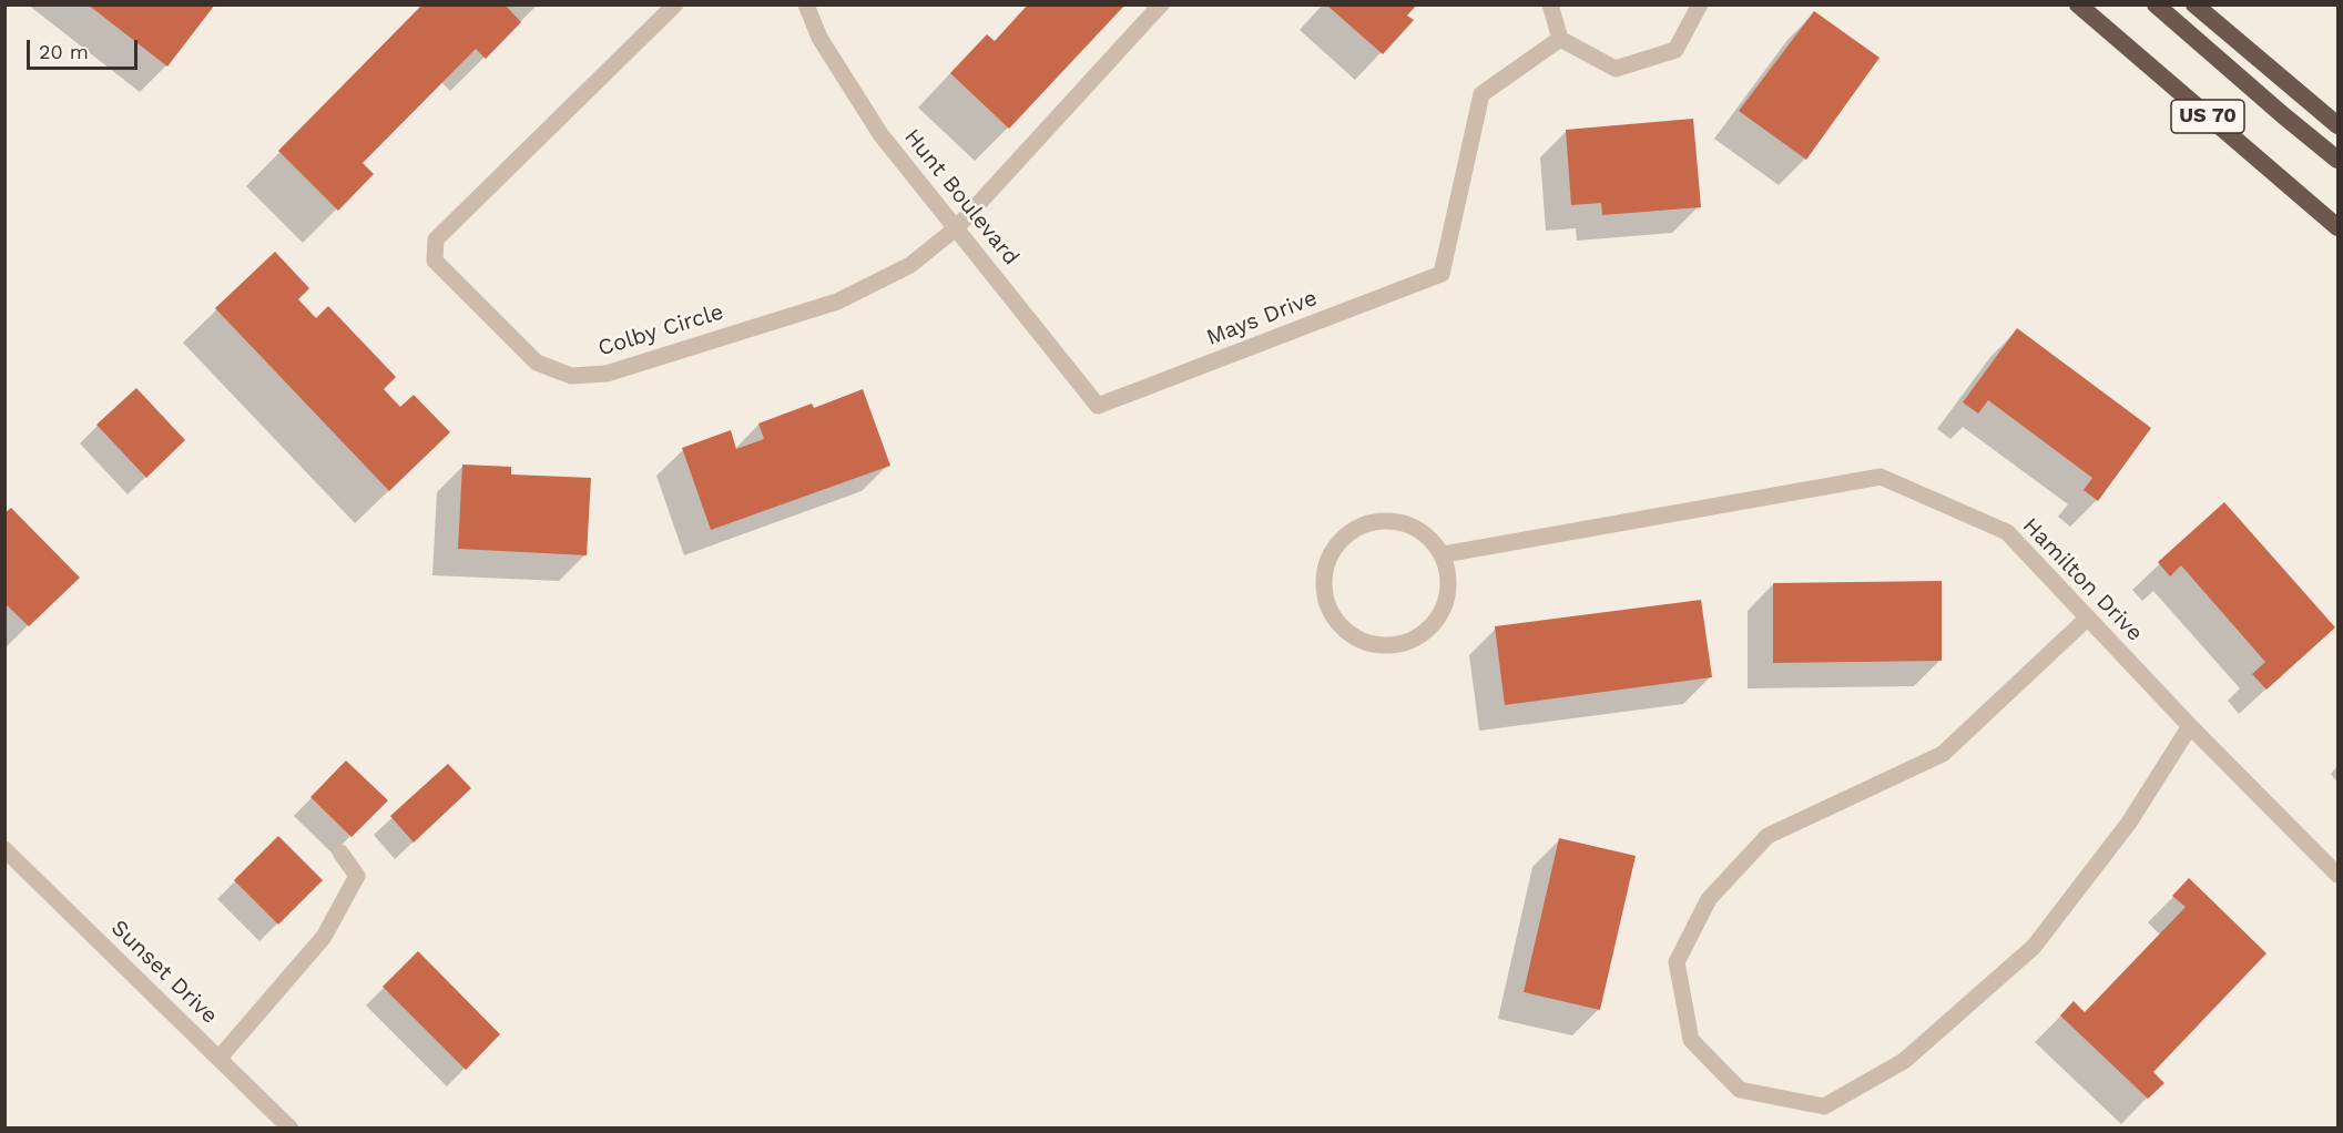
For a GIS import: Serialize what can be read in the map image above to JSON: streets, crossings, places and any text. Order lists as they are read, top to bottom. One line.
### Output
{"streets":{"highway":["US 70"],"street":["Hunt Boulevard","Mays Drive","Colby Circle","Hamilton Drive","Sunset Drive"]},"crossings":[["Hunt Boulevard","Mays Drive"],["Hunt Boulevard","Colby Circle"]],"scale_bar":"20 m"}
